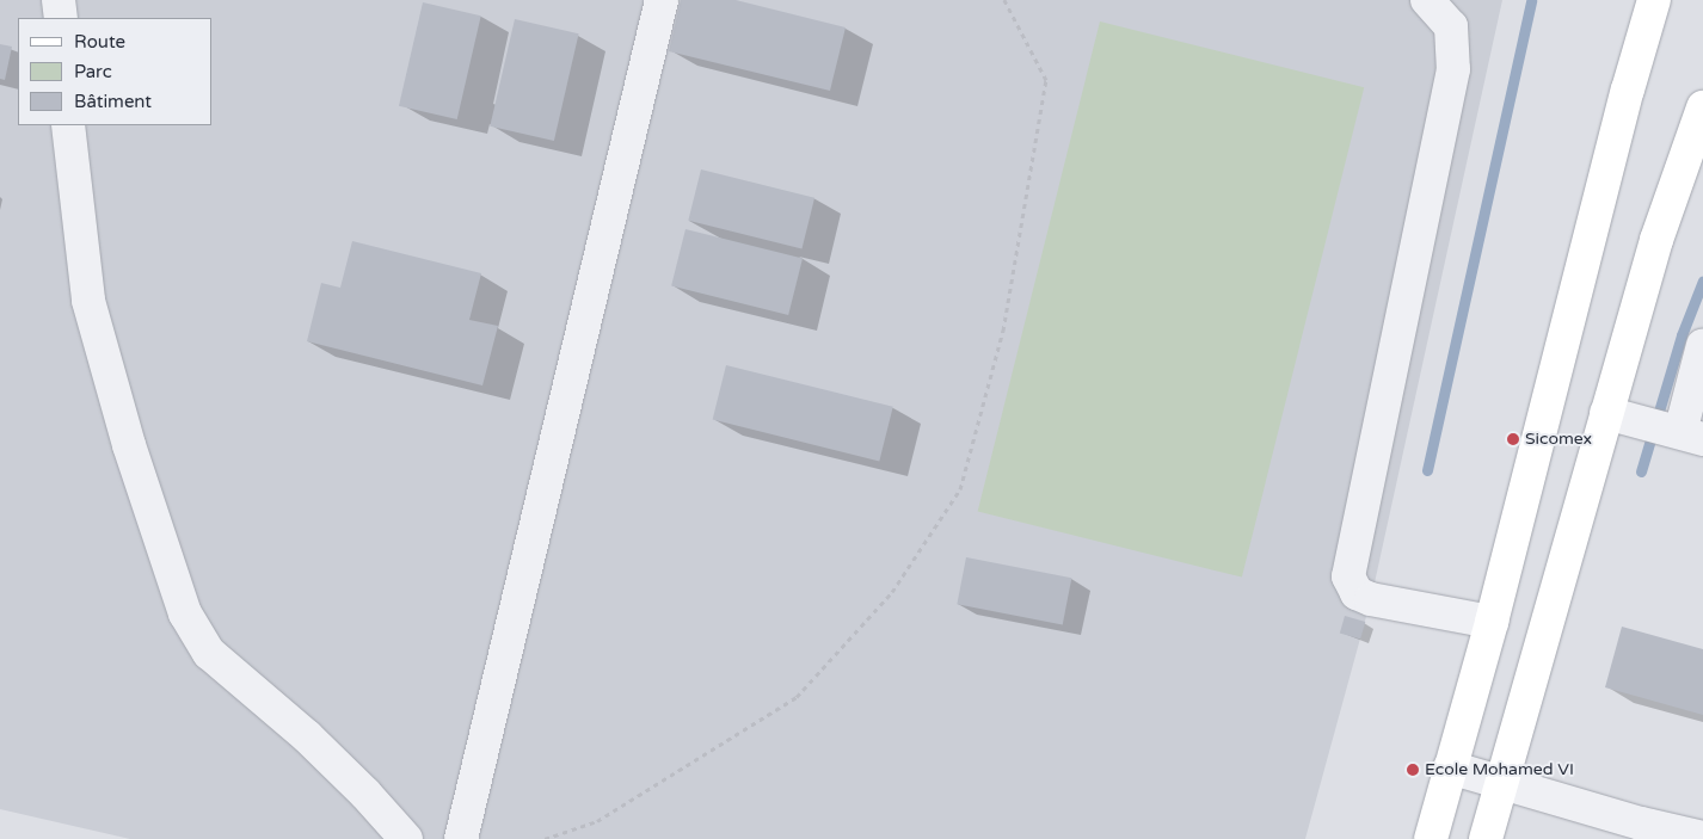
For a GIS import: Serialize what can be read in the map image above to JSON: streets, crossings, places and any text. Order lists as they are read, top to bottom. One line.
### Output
{"places":["Sicomex","Ecole Mohamed VI"],"legend":["Route","Parc","Bâtiment"]}
